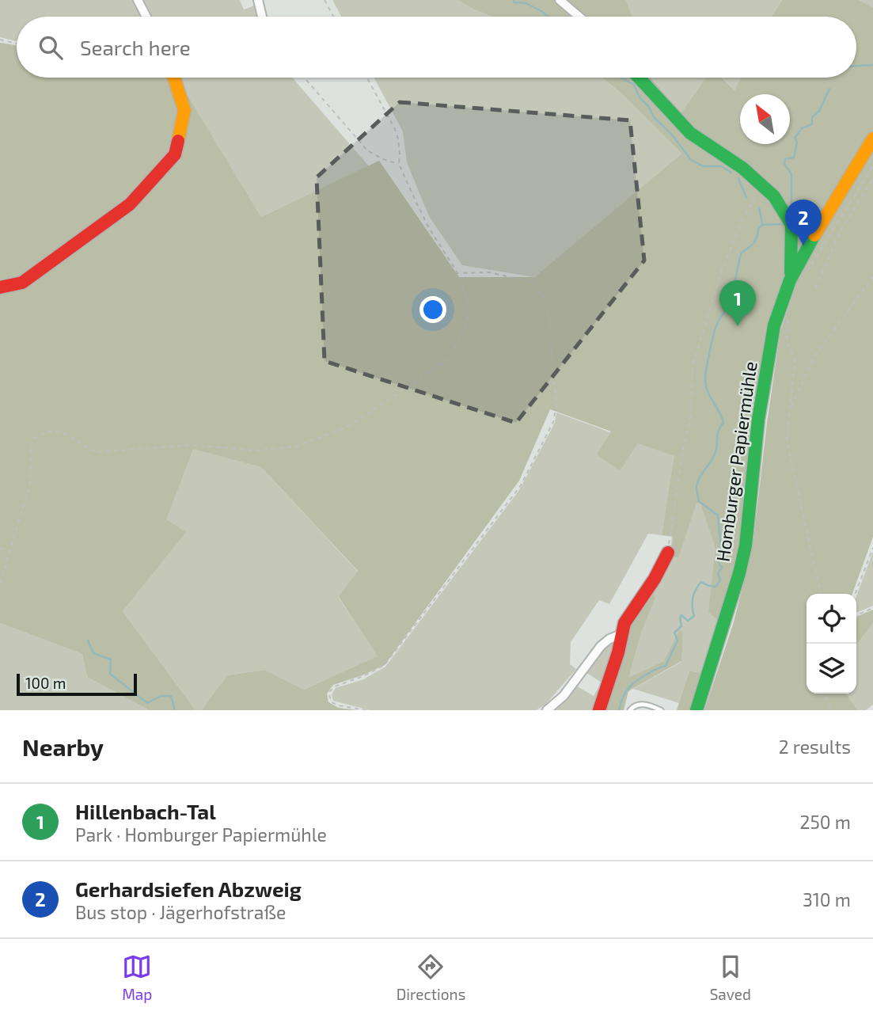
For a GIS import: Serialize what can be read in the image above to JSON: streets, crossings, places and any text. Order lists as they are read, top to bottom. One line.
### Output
{"streets":{"street":["Homburger Papiermühle"]},"scale_bar":"100 m","north":"top left","page":{"search":"Search here","pins":["2","1"],"scale":"100 m","heading":["Nearby","2 results"],"list":[{"mark":"1","name":"Hillenbach-Tal","note":"Park · Homburger Papiermühle","value":"250 m"},{"mark":"2","name":"Gerhardsiefen Abzweig","note":"Bus stop · Jägerhofstraße","value":"310 m"}],"nav":["Map","Directions","Saved"]}}
